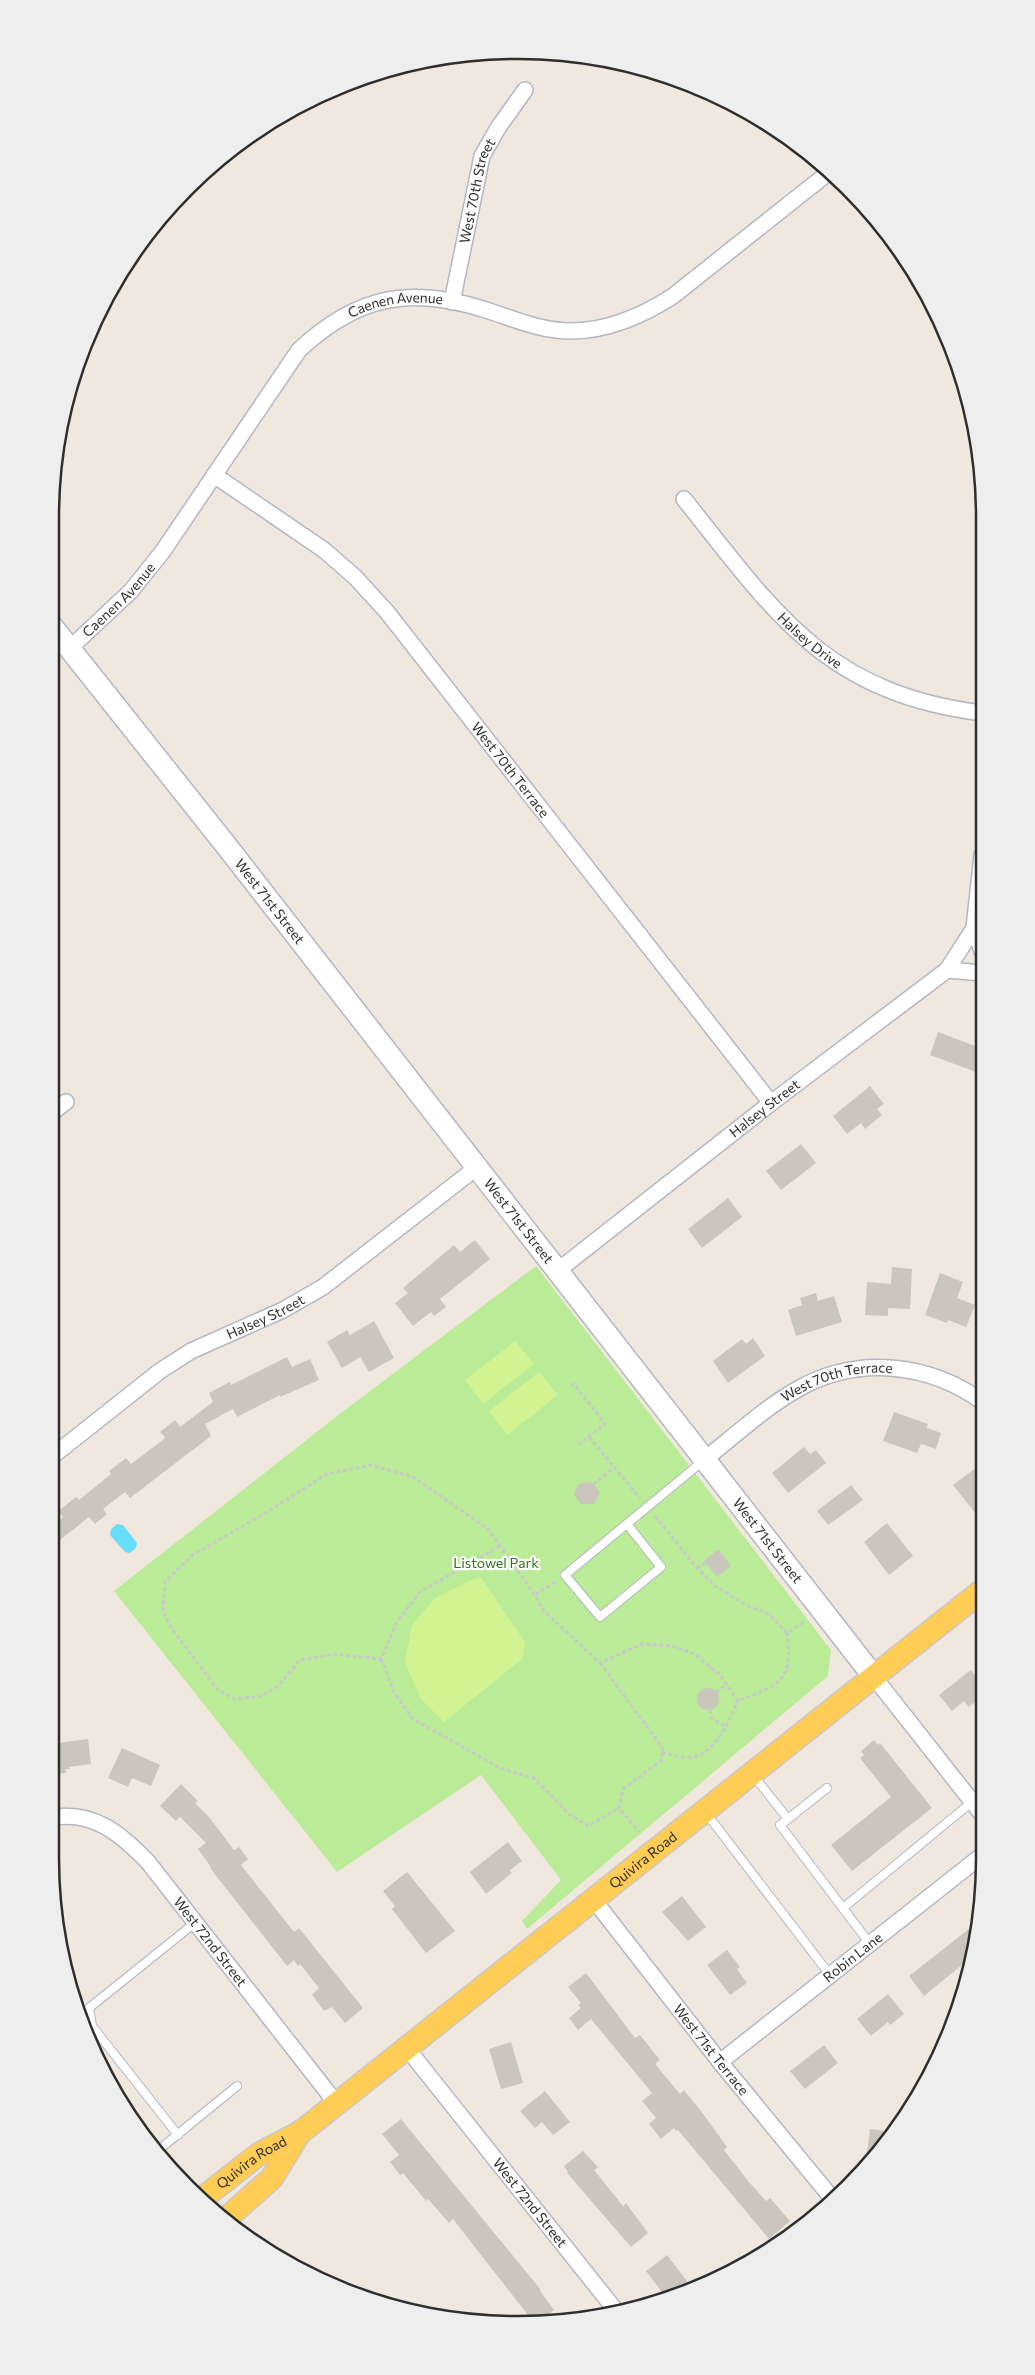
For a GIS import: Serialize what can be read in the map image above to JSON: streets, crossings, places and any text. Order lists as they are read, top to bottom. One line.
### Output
{"streets":{"main road":["Quivira Road"],"street":["West 70th Street","Caenen Avenue","Halsey Drive","West 70th Terrace","West 71st Street","Halsey Street","West 72nd Street","Robin Lane","West 71st Terrace"]},"crossings":[["West 70th Street","Caenen Avenue"],["Caenen Avenue","West 70th Terrace"],["Caenen Avenue","West 71st Street"],["West 70th Terrace","West 71st Street"],["West 70th Terrace","Halsey Street"],["West 71st Street","Halsey Street"],["West 71st Street","Quivira Road"],["Quivira Road","West 72nd Street"],["Quivira Road","West 71st Terrace"],["Robin Lane","West 71st Terrace"]],"parks":["Listowel Park"]}
